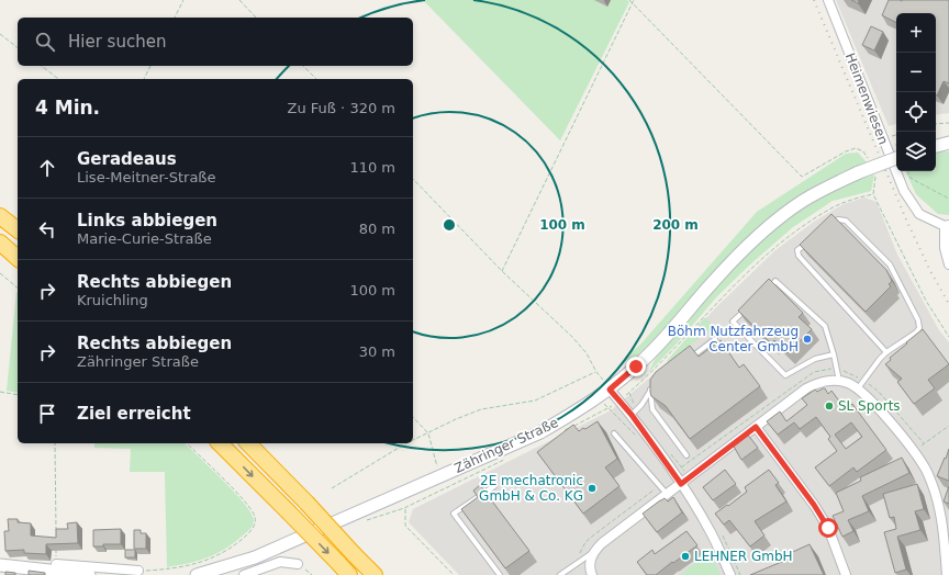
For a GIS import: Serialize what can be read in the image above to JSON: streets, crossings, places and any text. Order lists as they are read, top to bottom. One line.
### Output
{"streets":{"street":["Heimenwiesen","Zähringer Straße"]},"places":["Böhm Nutzfahrzeug Center GmbH","SL Sports","2E mechatronic GmbH & Co. KG","LEHNER GmbH"],"page":{"map_buttons":["+","−"],"search":"Hier suchen","heading":["4 Min.","Zu Fuß · 320 m"],"list":[["Geradeaus","Lise-Meitner-Straße","110 m"],["Links abbiegen","Marie-Curie-Straße","80 m"],["Rechts abbiegen","Kruichling","100 m"],["Rechts abbiegen","Zähringer Straße","30 m"],"Ziel erreicht"]},"rings":["100 m","200 m"]}
